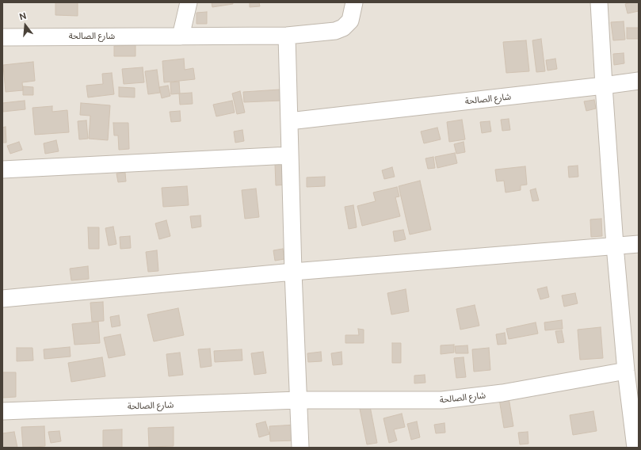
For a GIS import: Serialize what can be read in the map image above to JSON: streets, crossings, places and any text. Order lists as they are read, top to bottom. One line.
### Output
{"streets":{"street":["شارع الصالحة"]},"north":"top"}
